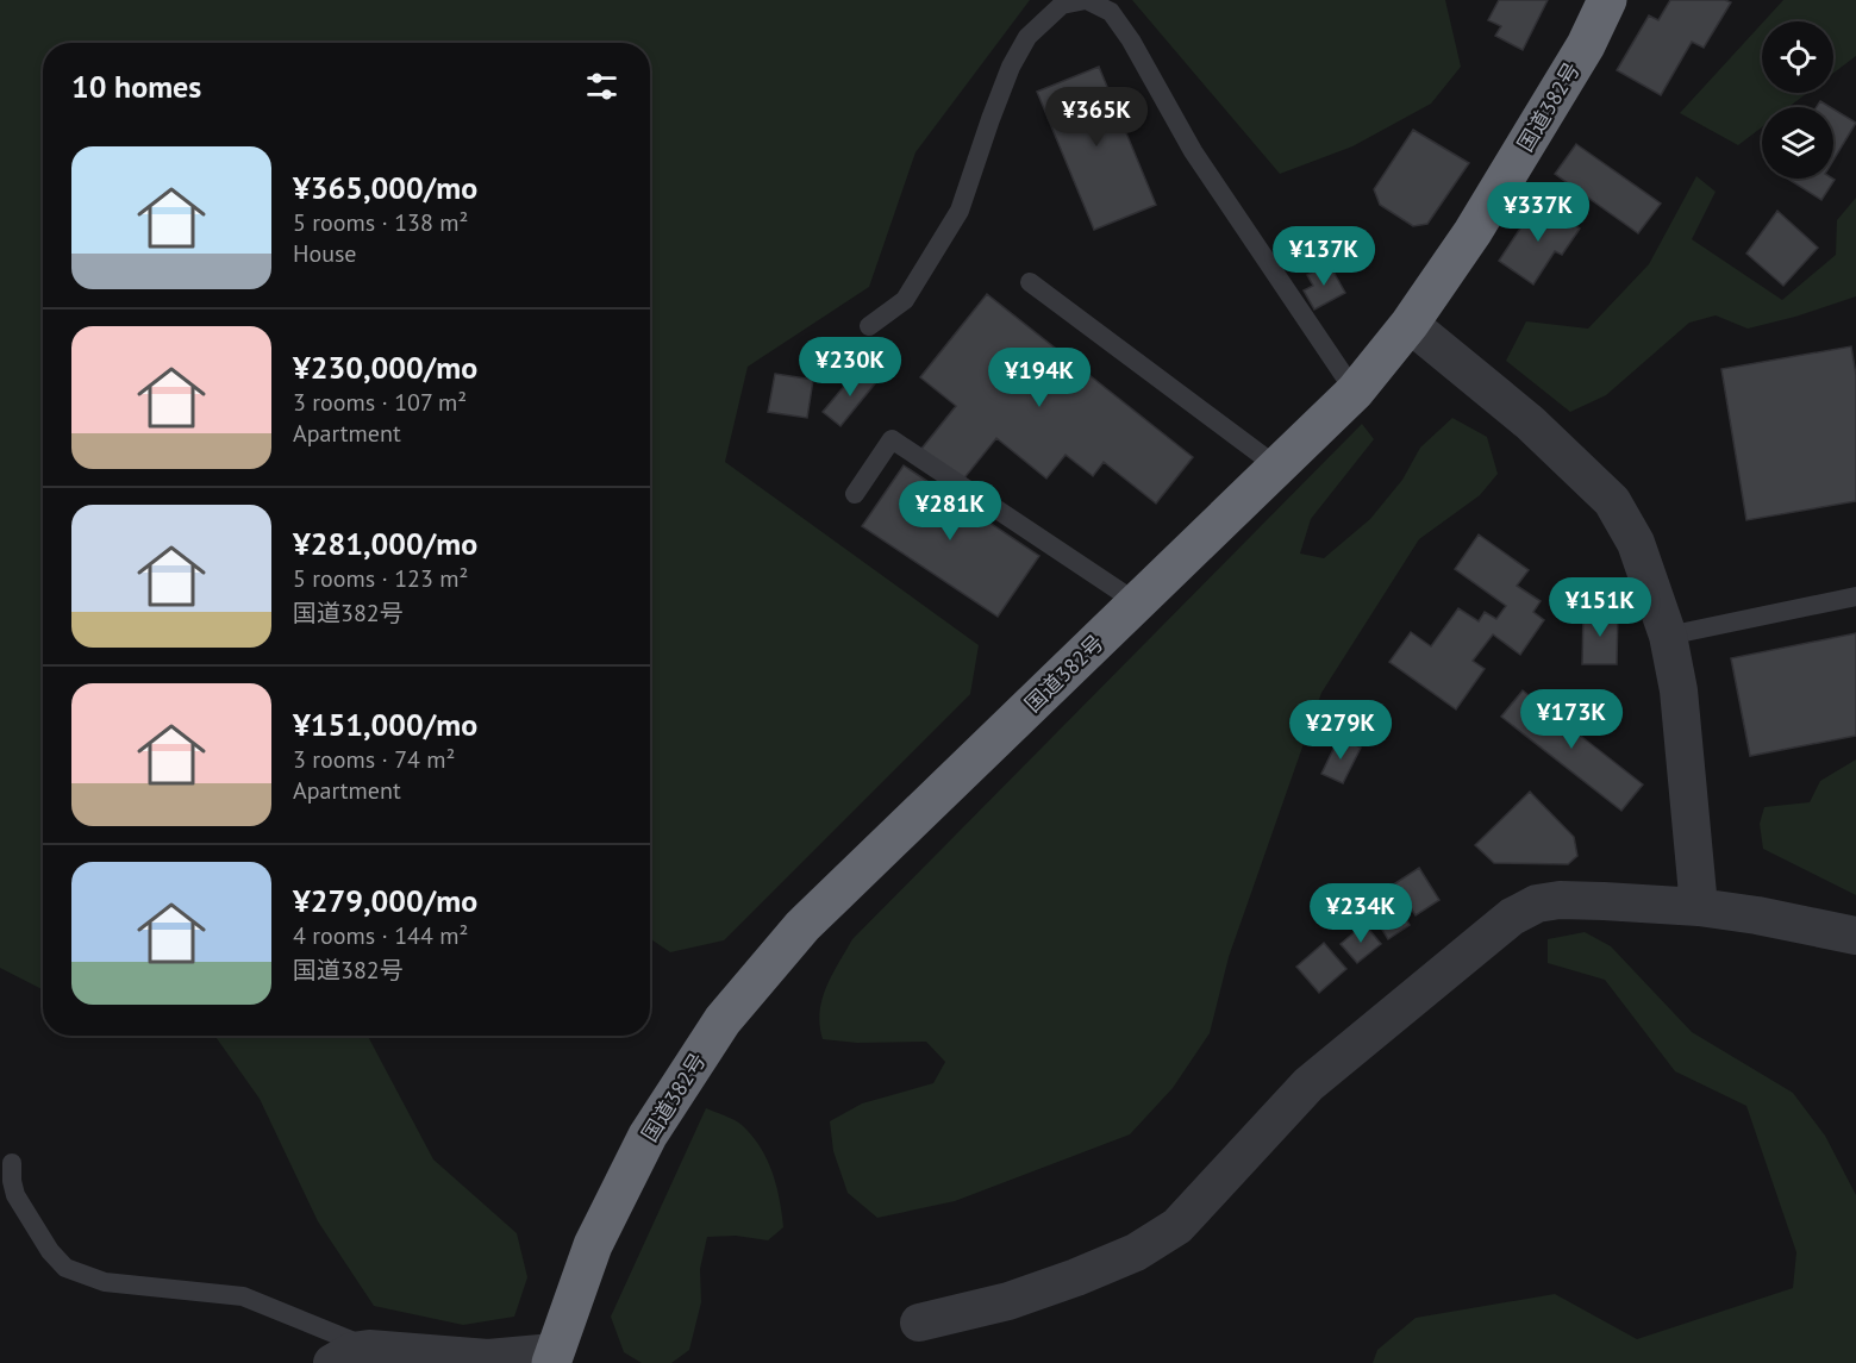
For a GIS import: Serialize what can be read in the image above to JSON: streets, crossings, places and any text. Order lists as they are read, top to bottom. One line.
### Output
{"streets":{"highway":["国道382号"]},"page":{"heading":"10 homes","price":["¥365K","¥337K","¥137K","¥230K","¥194K","¥281K","¥151K","¥173K","¥279K","¥234K"],"list":[{"name":"¥365,000/mo","note":"5 rooms · 138 m² · House"},{"name":"¥230,000/mo","note":"3 rooms · 107 m² · Apartment"},{"name":"¥281,000/mo","note":"5 rooms · 123 m² · 国道382号"},{"name":"¥151,000/mo","note":"3 rooms · 74 m² · Apartment"},{"name":"¥279,000/mo","note":"4 rooms · 144 m² · 国道382号"}]}}
